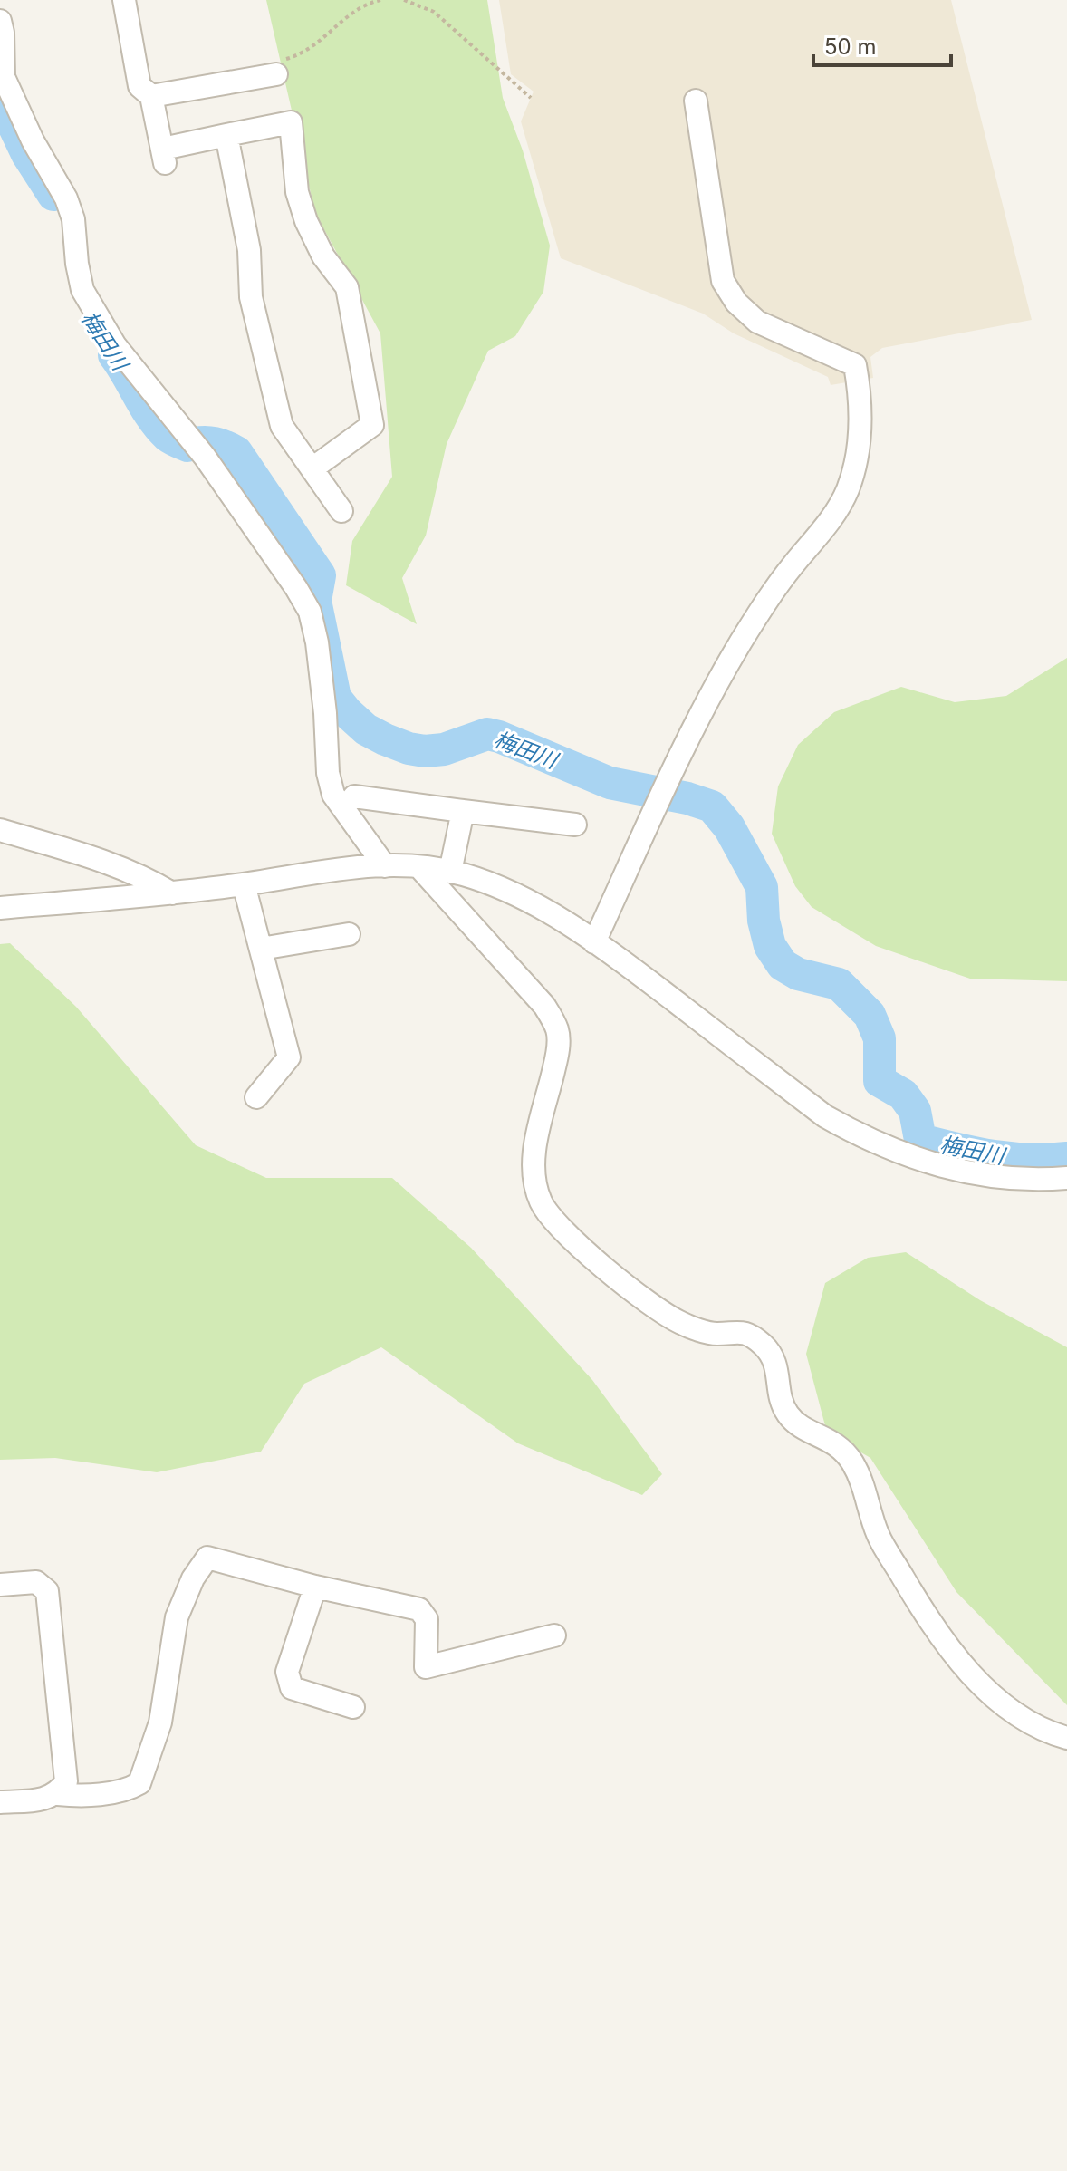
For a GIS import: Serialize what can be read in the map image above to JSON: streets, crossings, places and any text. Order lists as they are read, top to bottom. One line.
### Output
{"water":["梅田川"],"scale_bar":"50 m"}
